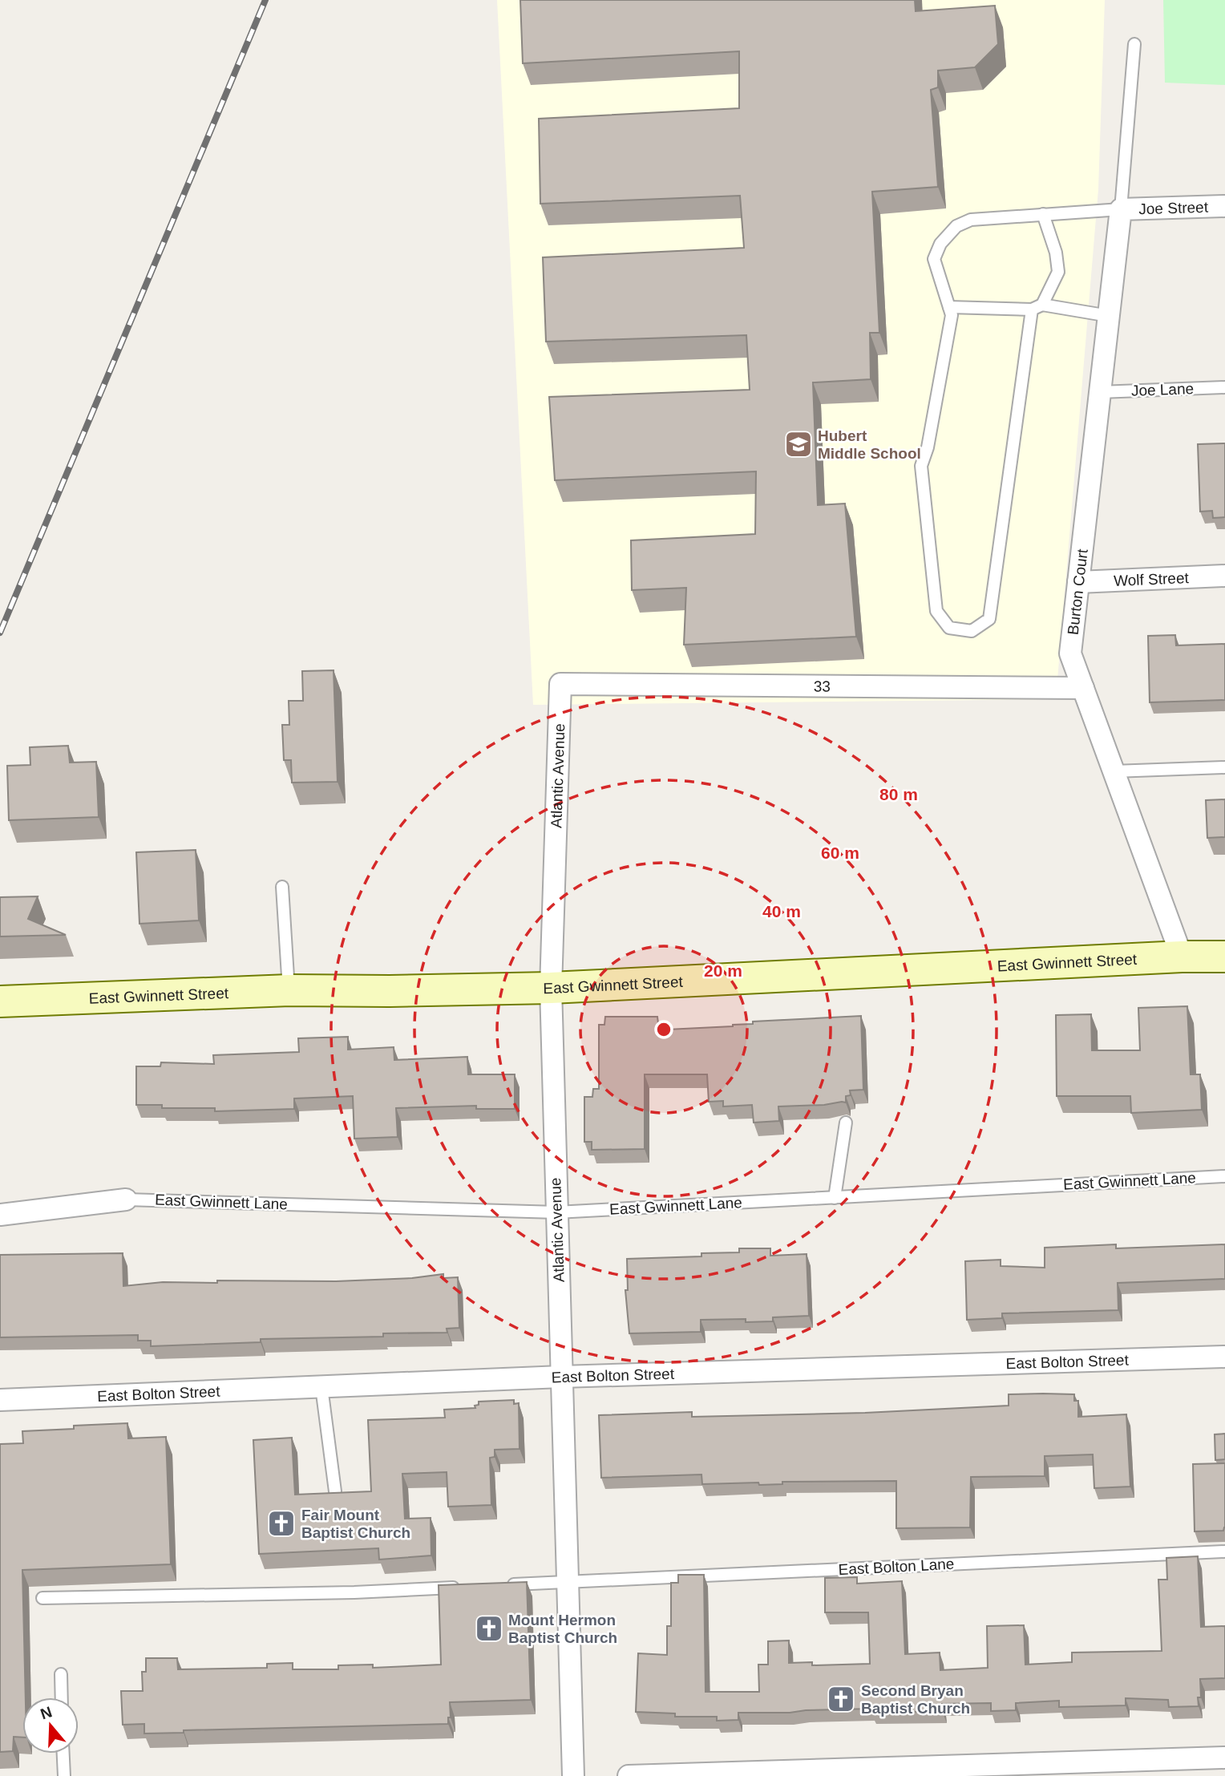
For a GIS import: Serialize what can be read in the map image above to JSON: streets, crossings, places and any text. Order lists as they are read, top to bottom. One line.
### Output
{"streets":{"main road":["East Gwinnett Street"],"street":["Joe Street","Wolf Street","Burton Court","33","Atlantic Avenue","East Bolton Street"],"lane":["Joe Lane","East Gwinnett Lane","East Bolton Lane"]},"crossings":[["Joe Street","Burton Court"],["Joe Lane","Burton Court"],["Wolf Street","Burton Court"],["Burton Court","33"],["Burton Court","East Gwinnett Street"],["33","Atlantic Avenue"],["Atlantic Avenue","East Gwinnett Street"],["Atlantic Avenue","East Gwinnett Lane"],["Atlantic Avenue","East Bolton Street"],["Atlantic Avenue","East Bolton Lane"]],"places":{"school or university":["Hubert Middle School"],"church":["Fair Mount Baptist Church","Mount Hermon Baptist Church","Second Bryan Baptist Church"]},"north":"top","rings":["80 m","60 m","40 m","20 m"]}
